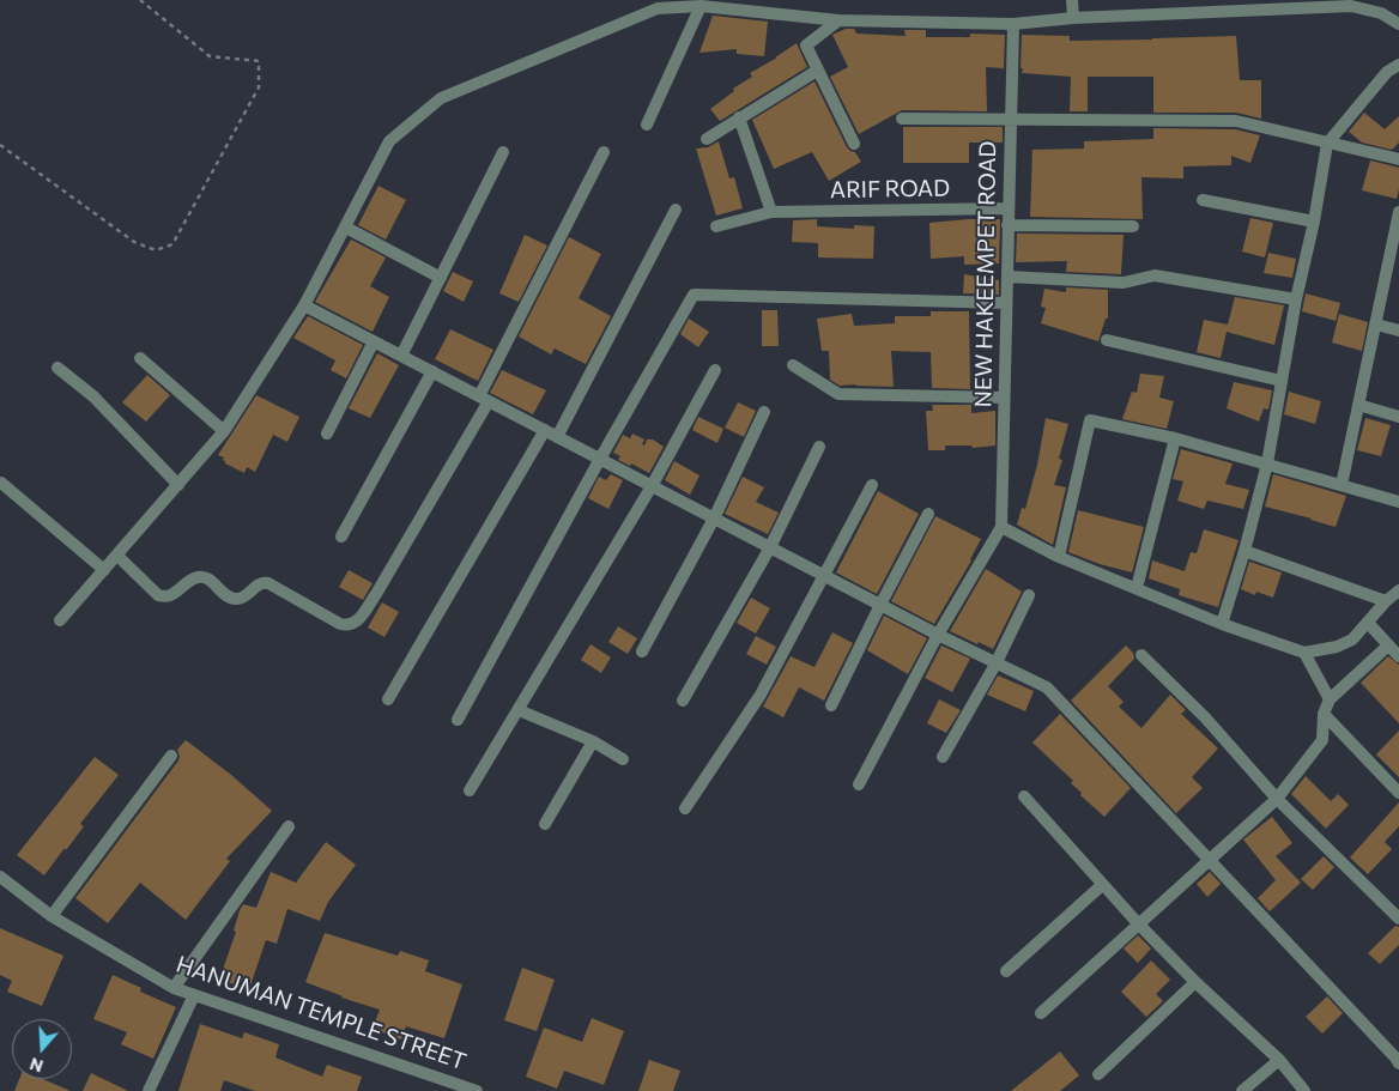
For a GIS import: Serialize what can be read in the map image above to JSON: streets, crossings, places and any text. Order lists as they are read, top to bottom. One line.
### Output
{"streets":{"street":["ARIF ROAD","NEW HAKEEMPET ROAD","HANUMAN TEMPLE STREET"]},"crossings":[["ARIF ROAD","NEW HAKEEMPET ROAD"]],"north":"bottom"}
